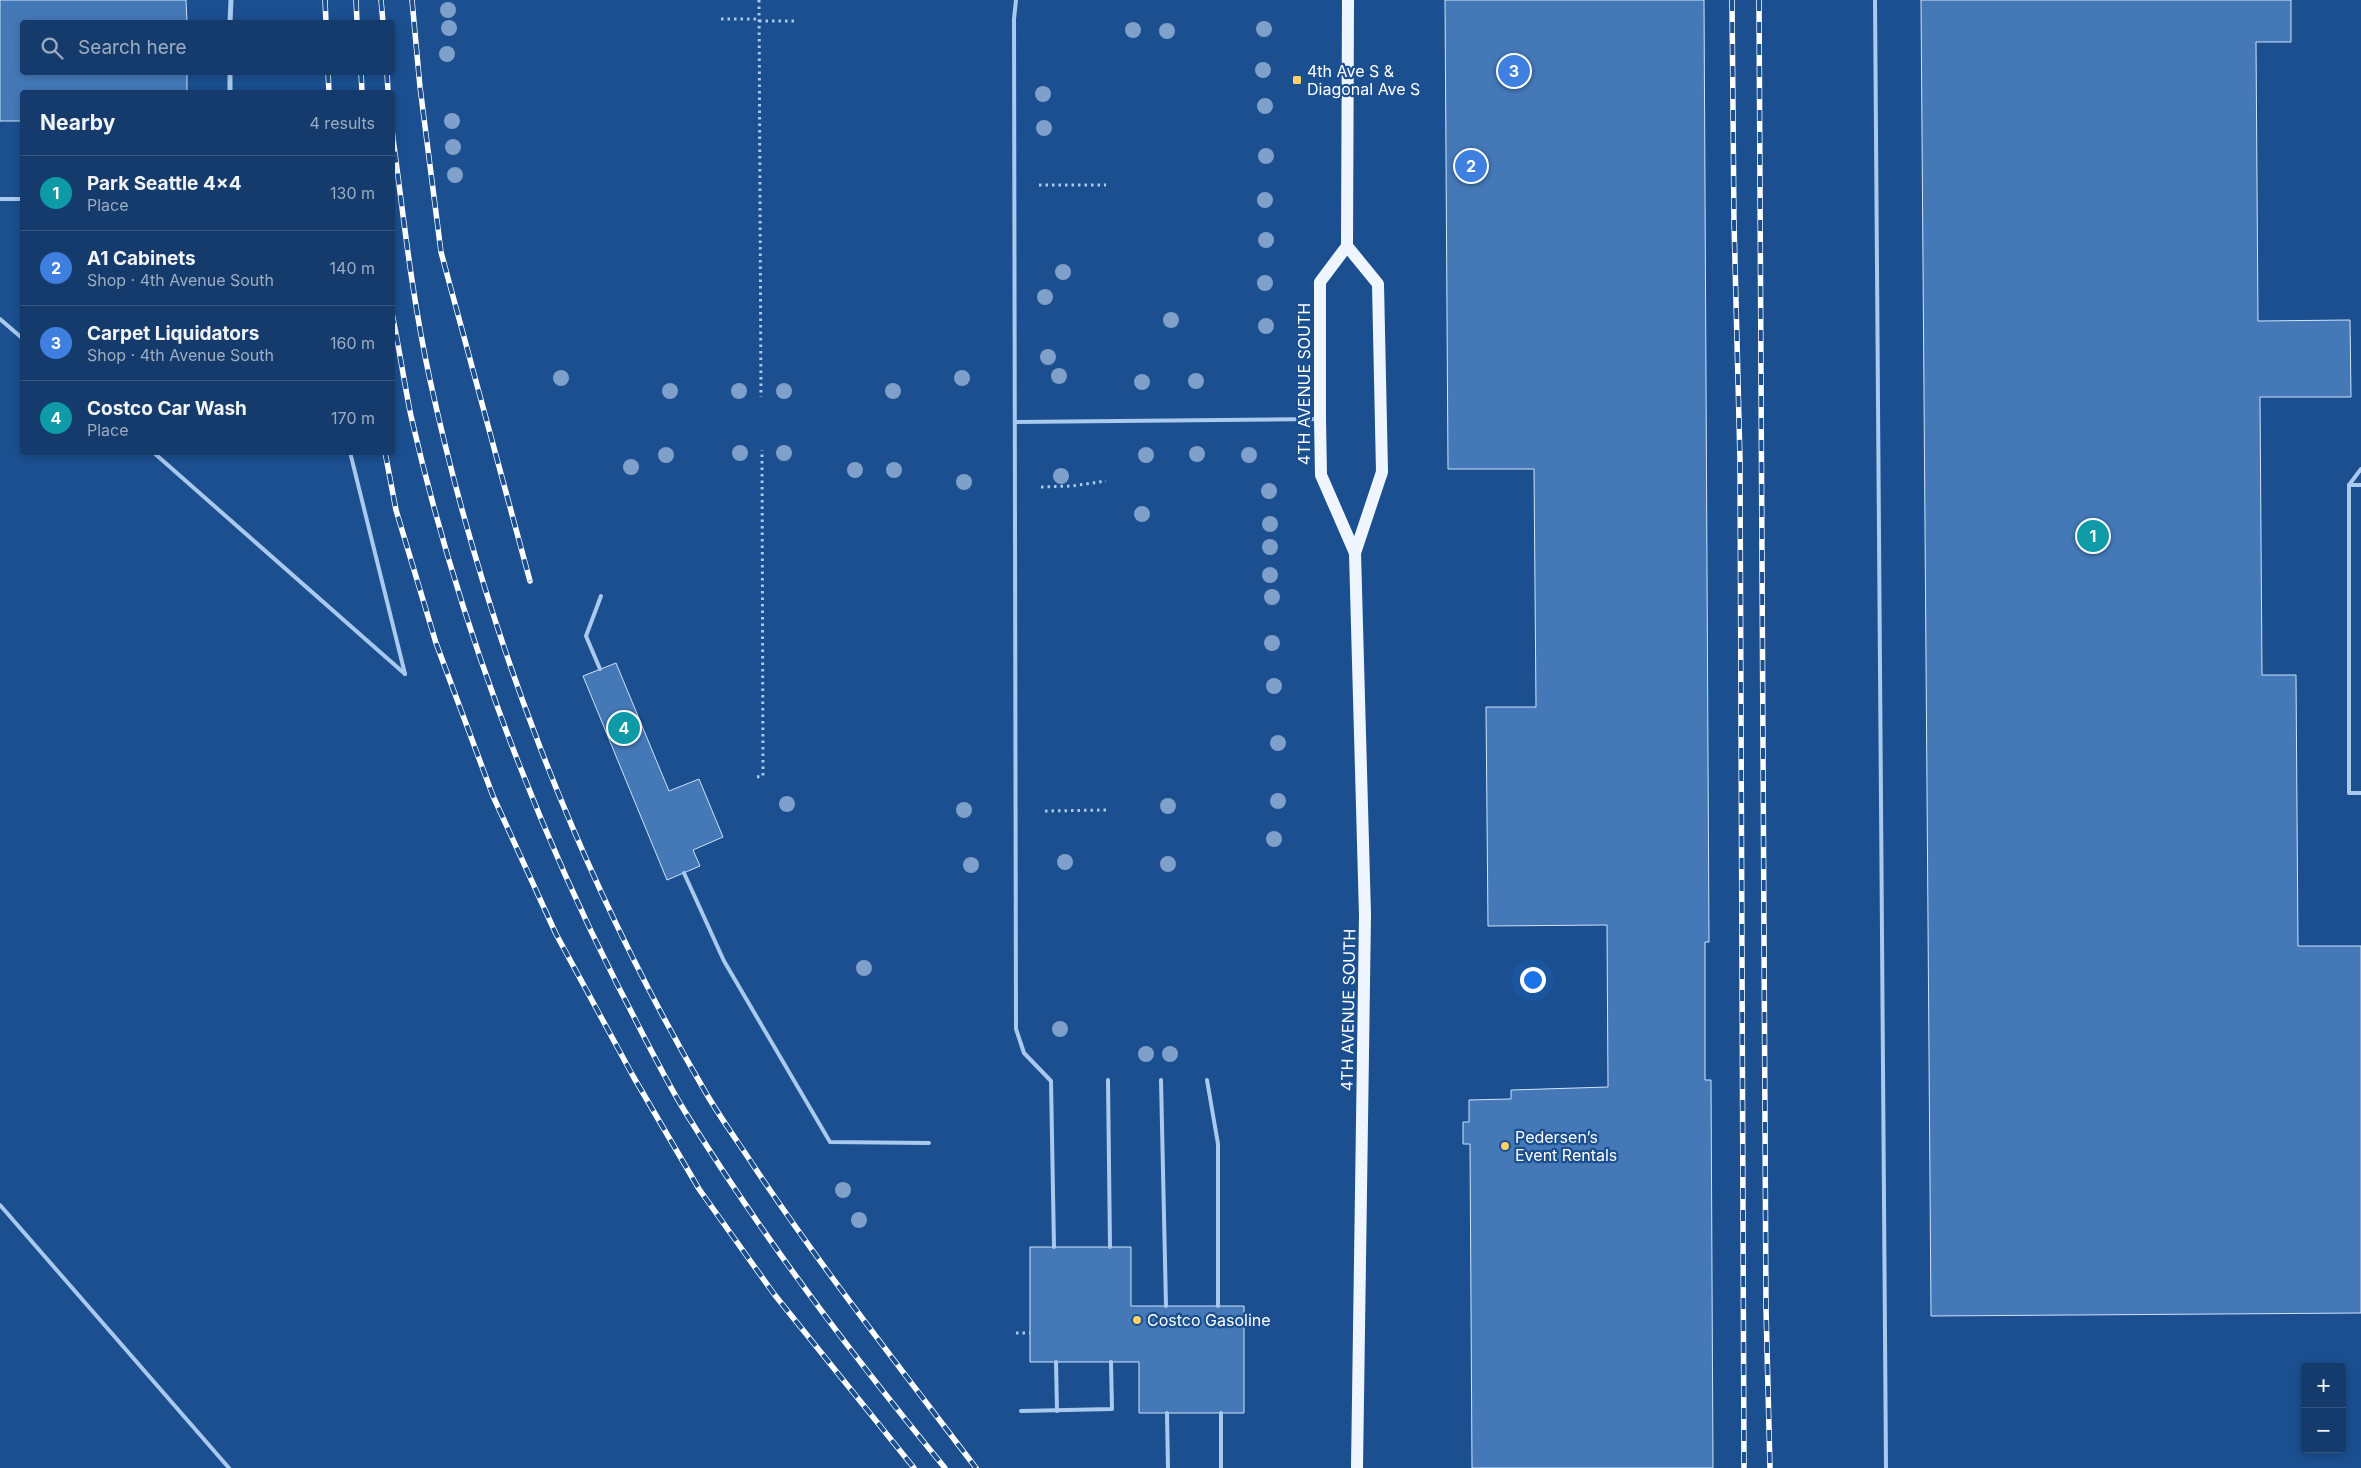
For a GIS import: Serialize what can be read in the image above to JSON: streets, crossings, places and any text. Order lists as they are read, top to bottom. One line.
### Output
{"streets":{"main road":["4TH AVENUE SOUTH"]},"places":{"transit":["4th Ave S & Diagonal Ave S"],"other":["Pedersen’s Event Rentals","Costco Gasoline"]},"page":{"search":"Search here","pins":["3","2","1","4"],"heading":["Nearby","4 results"],"list":[{"mark":"1","name":"Park Seattle 4x4","note":"Place","value":"130 m"},{"mark":"2","name":"A1 Cabinets","note":"Shop · 4th Avenue South","value":"140 m"},{"mark":"3","name":"Carpet Liquidators","note":"Shop · 4th Avenue South","value":"160 m"},{"mark":"4","name":"Costco Car Wash","note":"Place","value":"170 m"}],"map_buttons":["+","−"]}}
